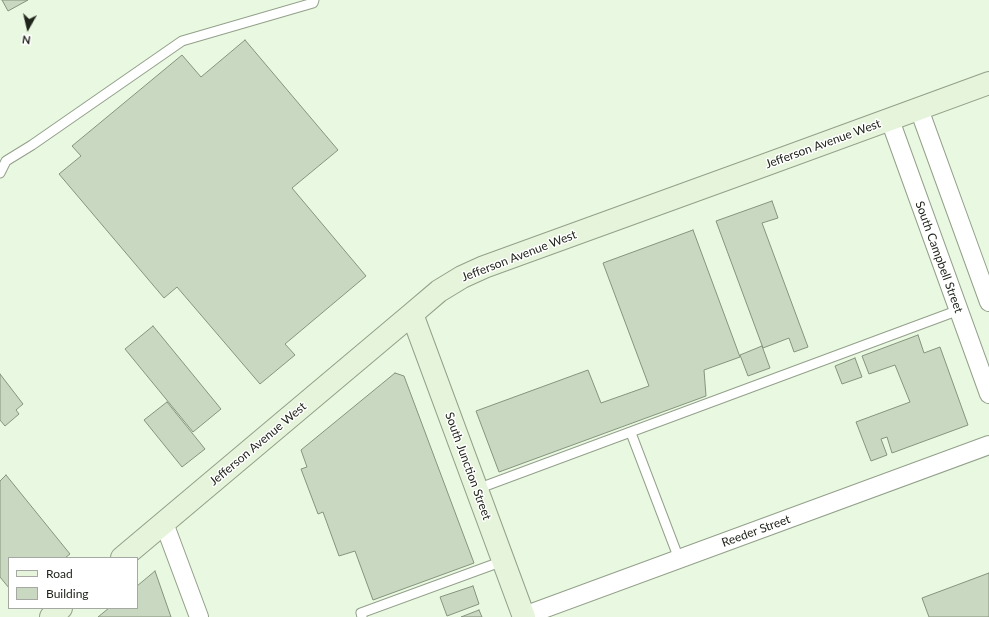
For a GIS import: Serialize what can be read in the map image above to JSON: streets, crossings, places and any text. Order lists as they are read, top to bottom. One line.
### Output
{"streets":{"main road":["Jefferson Avenue West","South Junction Street"],"street":["South Campbell Street","Reeder Street"]},"crossings":[["Jefferson Avenue West","South Campbell Street"],["Jefferson Avenue West","South Junction Street"],["South Junction Street","Reeder Street"]],"legend":["Road","Building"],"north":"bottom"}
